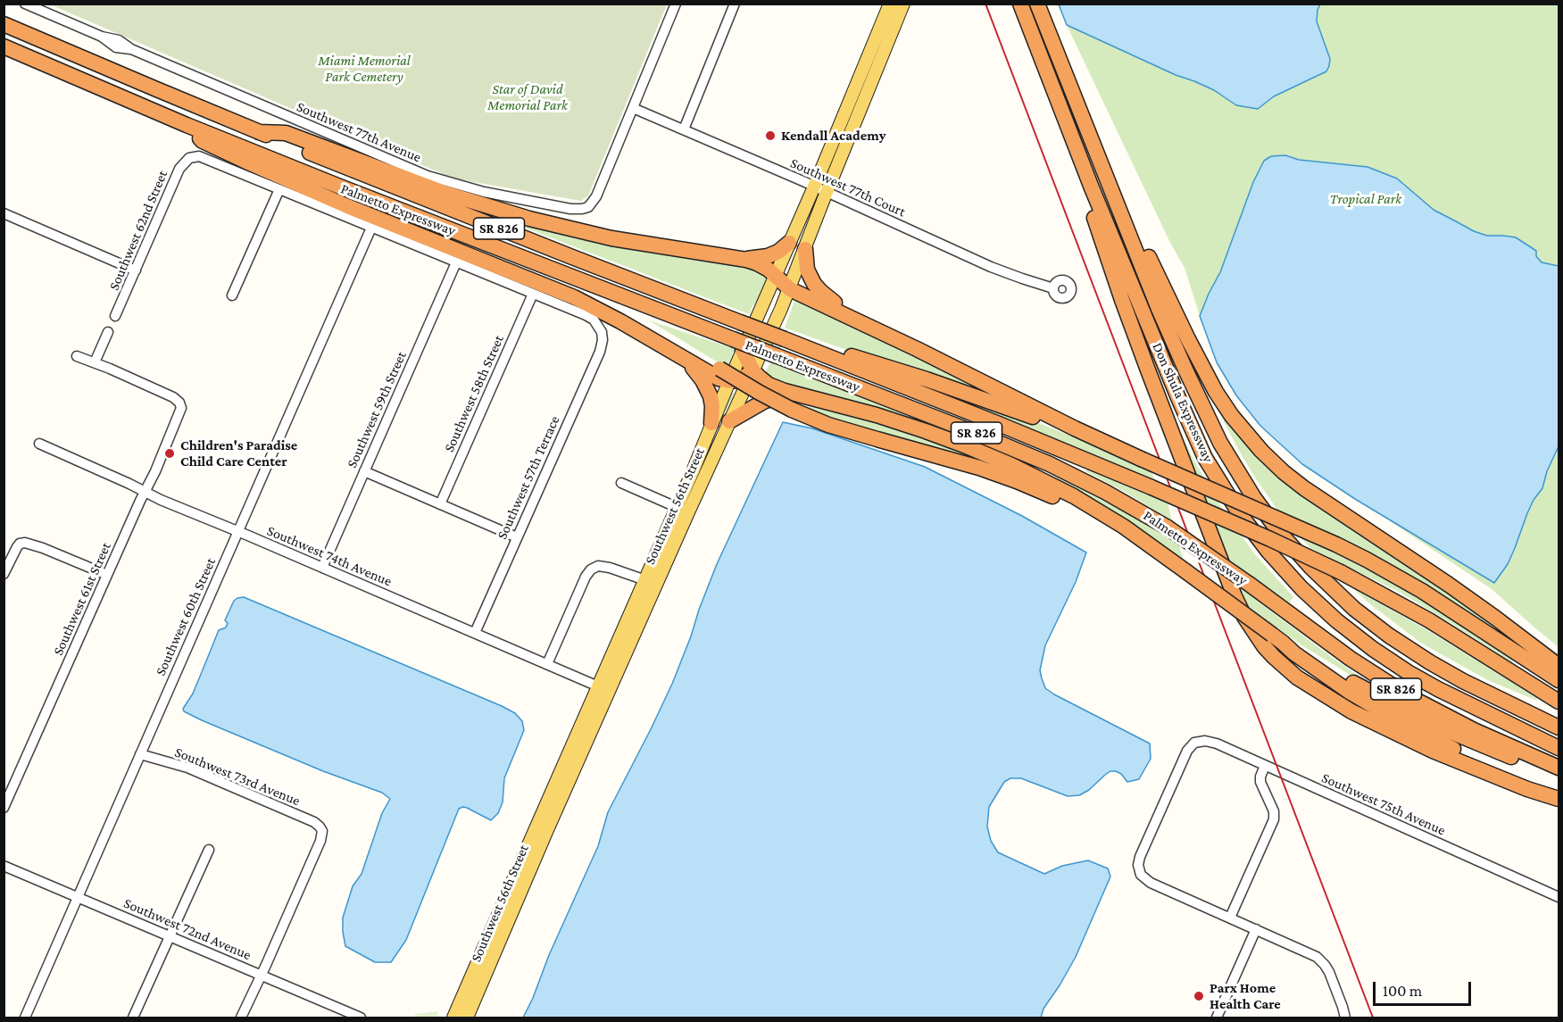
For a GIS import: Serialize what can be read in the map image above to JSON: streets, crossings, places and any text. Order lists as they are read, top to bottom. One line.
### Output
{"streets":{"highway":["Palmetto Expressway","SR 826","Don Shula Expressway"],"main road":["Southwest 56th Street"],"street":["Southwest 77th Avenue","Southwest 77th Court","Southwest 62nd Street","Southwest 58th Street","Southwest 59th Street","Southwest 57th Terrace","Southwest 74th Avenue","Southwest 61st Street","Southwest 60th Street","Southwest 73rd Avenue","Southwest 75th Avenue","Southwest 72nd Avenue"]},"crossings":[["Southwest 77th Avenue","Southwest 77th Court"],["Southwest 77th Court","Southwest 56th Street"],["Palmetto Expressway","Southwest 56th Street"],["Southwest 58th Street","Southwest 57th Terrace"],["Southwest 59th Street","Southwest 74th Avenue"],["Southwest 57th Terrace","Southwest 74th Avenue"],["Southwest 56th Street","Southwest 74th Avenue"],["Southwest 74th Avenue","Southwest 61st Street"],["Southwest 74th Avenue","Southwest 60th Street"],["Southwest 60th Street","Southwest 73rd Avenue"],["Southwest 60th Street","Southwest 72nd Avenue"],["Southwest 73rd Avenue","Southwest 72nd Avenue"]],"parks":["Miami Memorial Park Cemetery","Star of David Memorial Park","Tropical Park"],"places":["Kendall Academy","Children's Paradise Child Care Center","Parx Home Health Care"],"scale_bar":"100 m"}
